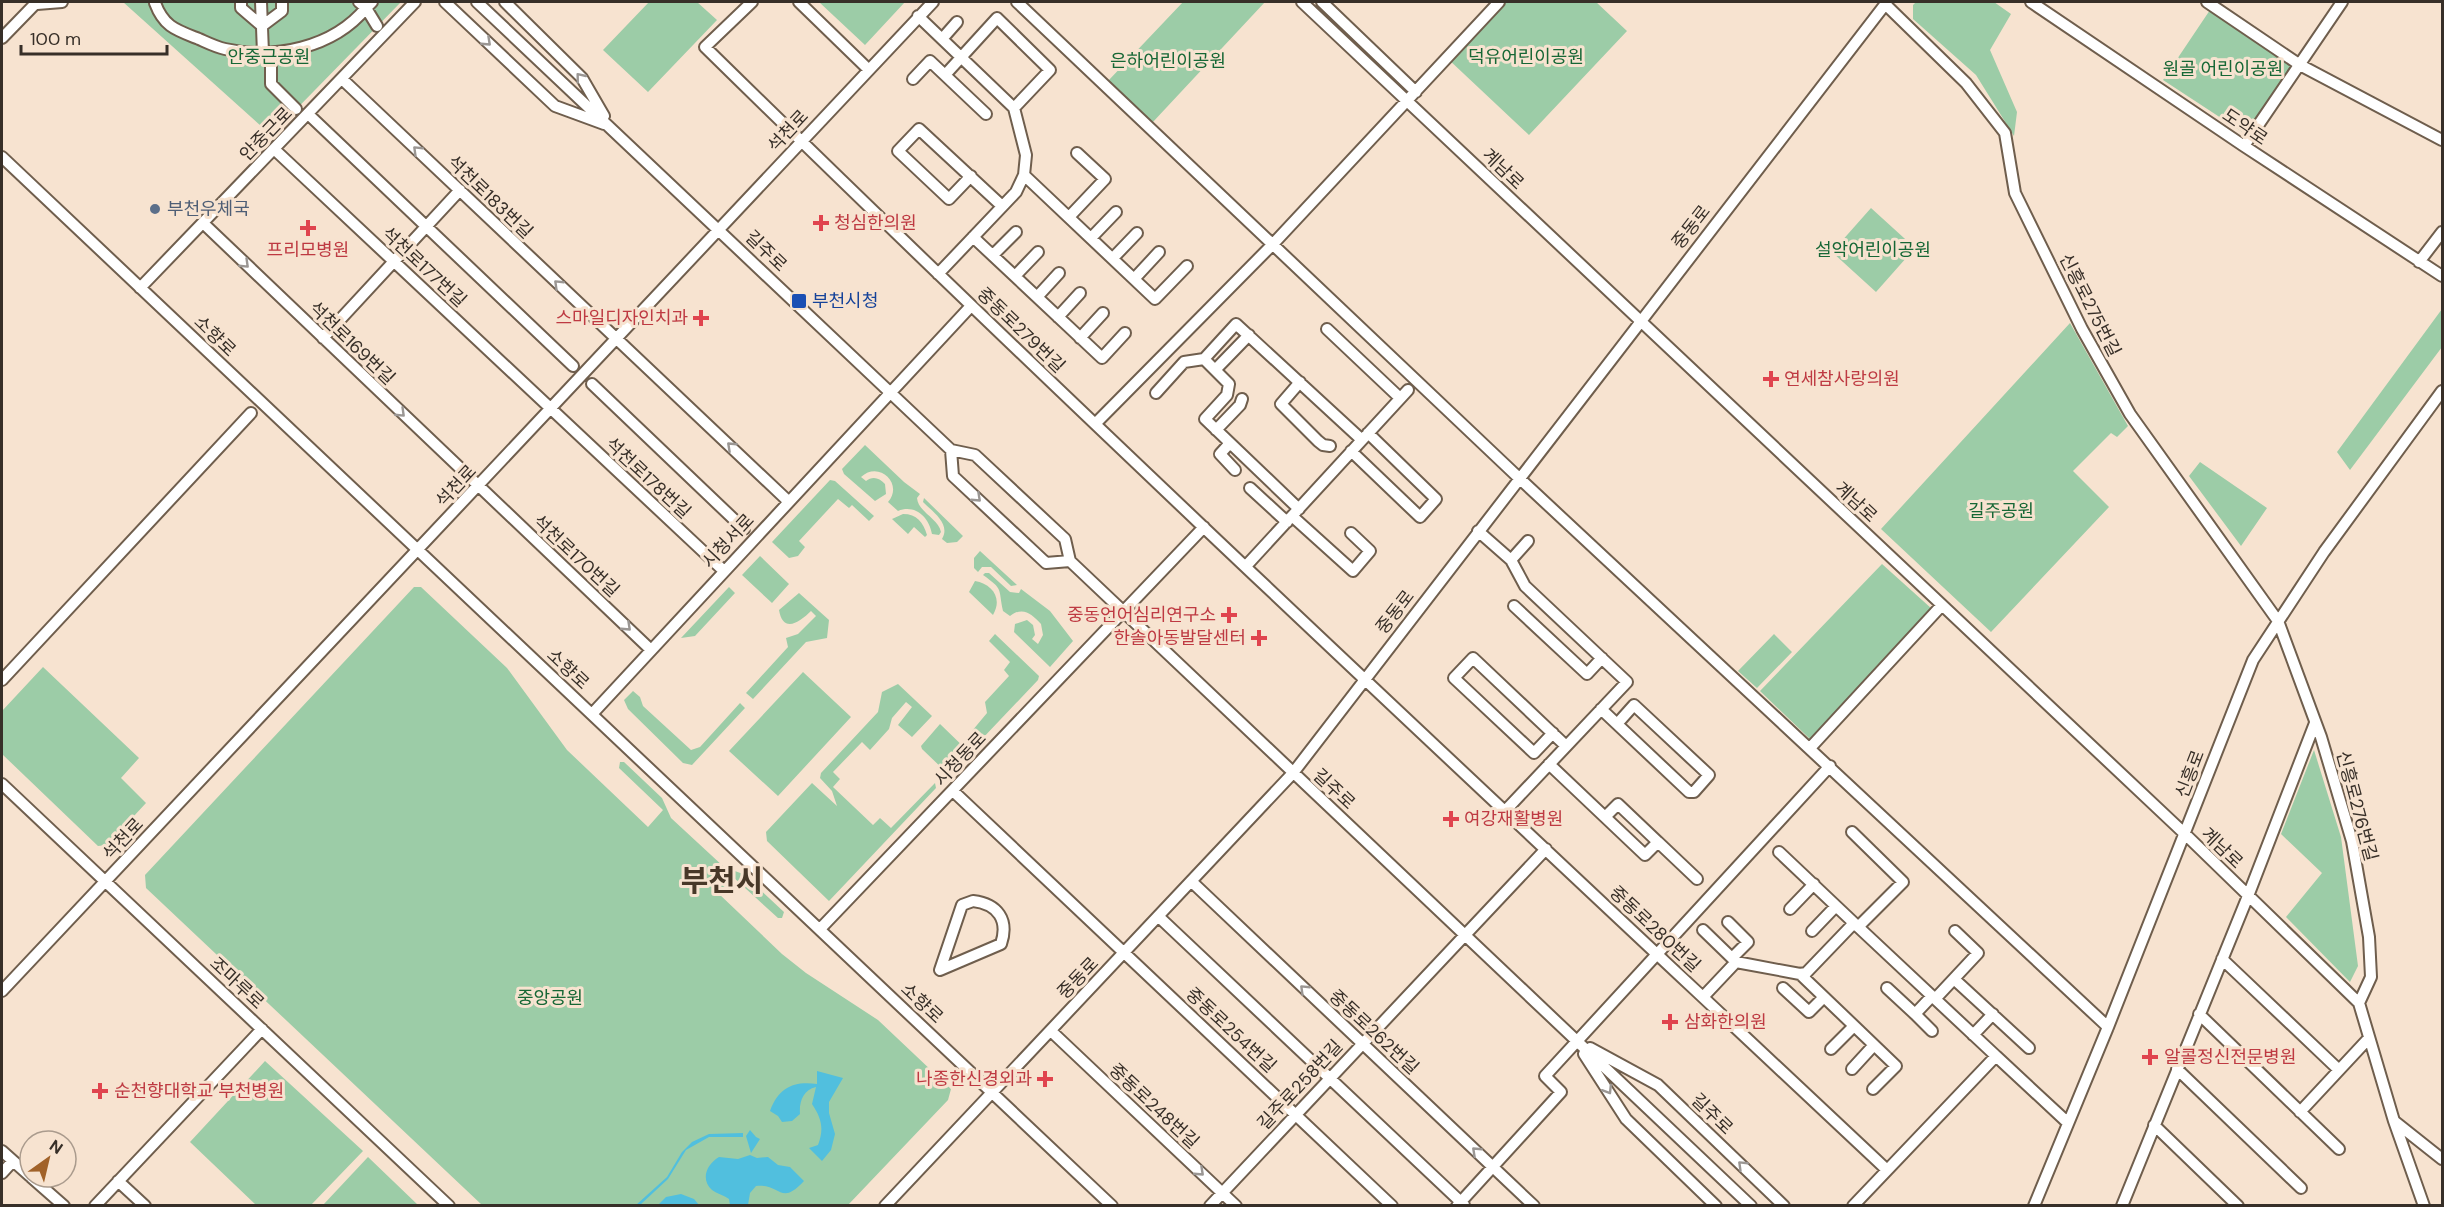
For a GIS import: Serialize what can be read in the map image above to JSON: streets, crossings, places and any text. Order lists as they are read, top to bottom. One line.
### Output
{"streets":{"street":["도약로","석천로","안중근로","계남로","석천로183번길","중동로","길주로","석천로177번길","신흥로275번길","중동로279번길","소향로","석천로169번길","석천로178번길","시청서로","석천로170번길","시청동로","신흥로","신흥로276번길","중동로280번길","조마루로","중동로254번길","중동로262번길","길주로258번길","중동로248번길"]},"crossings":[["석천로","석천로183번길"],["석천로","길주로"],["석천로","석천로177번길"],["석천로","중동로279번길"],["석천로","소향로"],["석천로","석천로169번길"],["석천로","석천로178번길"],["석천로","석천로170번길"],["석천로","조마루로"],["안중근로","석천로183번길"],["안중근로","석천로177번길"],["안중근로","소향로"],["안중근로","석천로169번길"],["계남로","중동로"],["계남로","신흥로"],["계남로","신흥로276번길"],["석천로183번길","시청서로"],["중동로","길주로"],["중동로","신흥로275번길"],["중동로","중동로279번길"],["중동로","소향로"],["중동로","중동로280번길"],["중동로","중동로254번길"],["중동로","중동로262번길"],["중동로","중동로248번길"],["길주로","시청서로"],["길주로","시청동로"],["길주로","길주로258번길"],["석천로177번길","석천로178번길"],["신흥로275번길","신흥로"],["신흥로275번길","신흥로276번길"],["중동로279번길","시청서로"],["중동로279번길","시청동로"],["중동로279번길","중동로280번길"],["소향로","시청서로"],["소향로","시청동로"],["석천로169번길","석천로170번길"],["석천로178번길","시청서로"],["시청서로","석천로170번길"],["시청동로","중동로254번길"],["신흥로","신흥로276번길"],["중동로280번길","길주로258번길"],["중동로254번길","길주로258번길"],["중동로262번길","길주로258번길"],["길주로258번길","중동로248번길"]],"one_way":["석천로169번길","석천로170번길","중동로248번길"],"districts":["부천시"],"parks":["안중근공원","덕유어린이공원","은하어린이공원","원골 어린이공원","설악어린이공원","길주공원","중앙공원"],"places":{"other":["부천우체국"],"health":["청심한의원","프리모병원","스마일디자인치과","연세참사랑의원","중동언어심리연구소","한솔아동발달센터","여강재활병원","삼화한의원","알콜정신전문병원","나종한신경외과","순천향대학교 부천병원"],"transit":["부천시청"]},"scale_bar":"100 m","north":"top right"}
